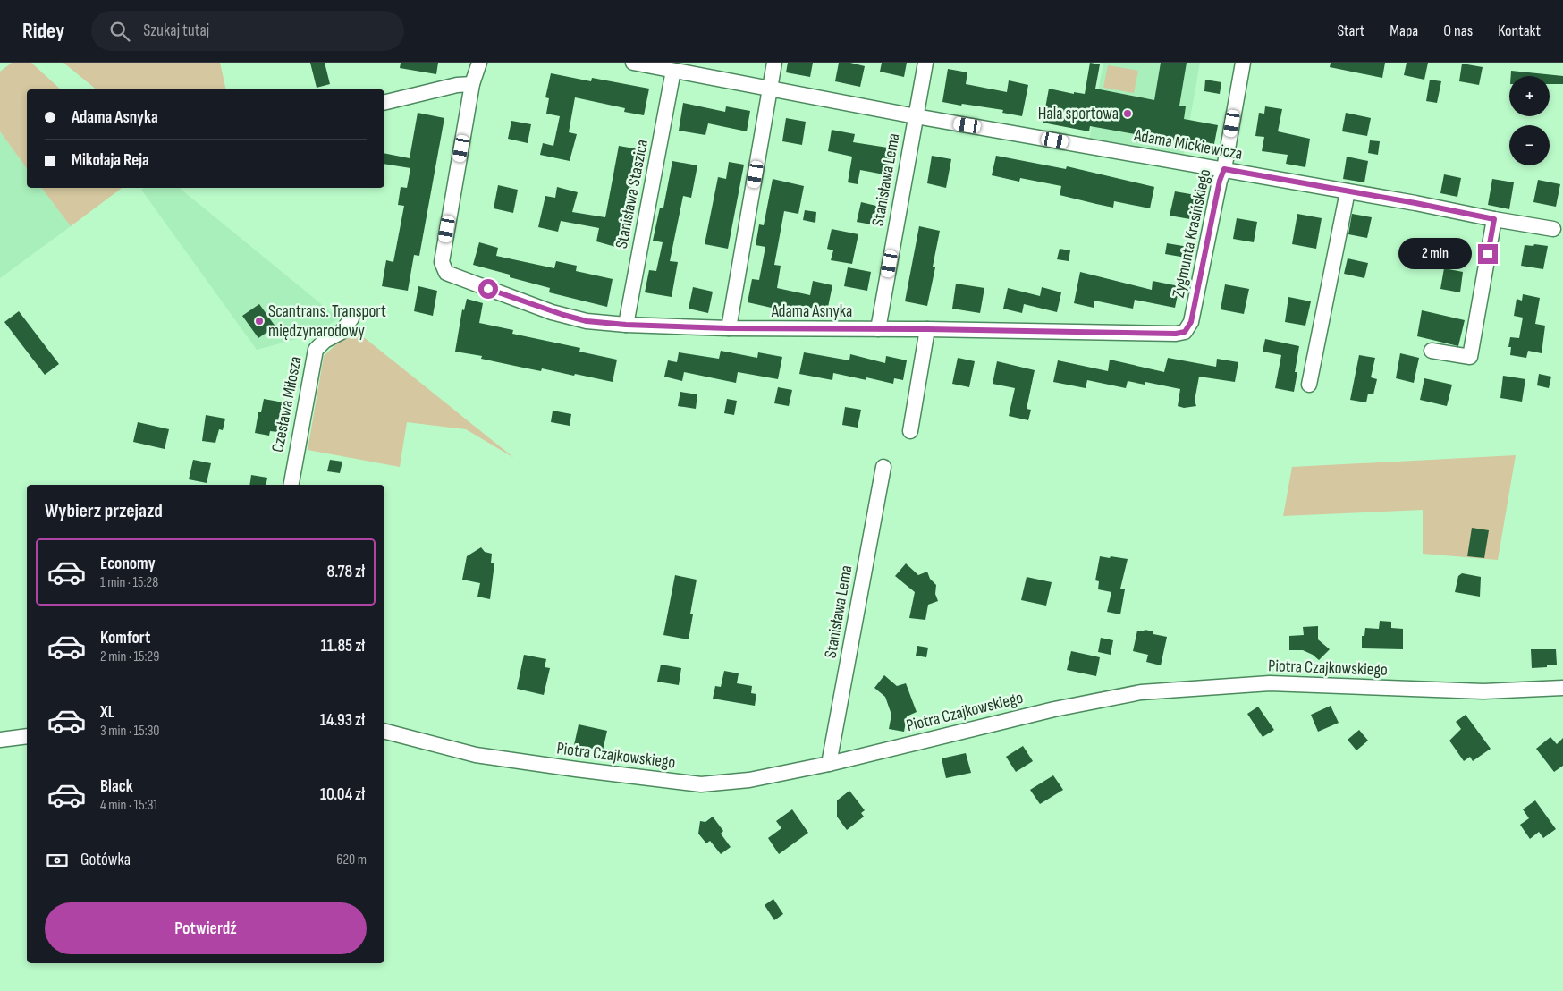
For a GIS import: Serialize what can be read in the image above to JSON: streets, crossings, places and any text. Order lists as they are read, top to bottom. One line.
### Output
{"streets":{"street":["Adama Mickiewicza","Stanisława Lema","Stanisława Staszica","Zygmunta Krasińskiego","Adama Asnyka","Czesława Miłosza","Piotra Czajkowskiego"]},"crossings":[["Adama Mickiewicza","Stanisława Lema"],["Adama Mickiewicza","Stanisława Staszica"],["Adama Mickiewicza","Zygmunta Krasińskiego"],["Stanisława Lema","Adama Asnyka"],["Stanisława Lema","Piotra Czajkowskiego"],["Stanisława Staszica","Adama Asnyka"],["Zygmunta Krasińskiego","Adama Asnyka"]],"places":["Hala sportowa","Scantrans. Transport międzynarodowy"],"page":{"header":"Ridey","search":"Szukaj tutaj","nav":["Start","Mapa","O nas","Kontakt"],"map_buttons":["+","−"],"banner":["Adama Asnyka","Mikołaja Reja"],"bubble":"2 min","heading":"Wybierz przejazd","list":[{"name":"Economy","note":"1 min · 15:28","value":"8.78 zł"},{"name":"Komfort","note":"2 min · 15:29","value":"11.85 zł"},{"name":"XL","note":"3 min · 15:30","value":"14.93 zł"},{"name":"Black","note":"4 min · 15:31","value":"10.04 zł"}],"pay":["Gotówka","620 m"],"buttons":"Potwierdź"}}
